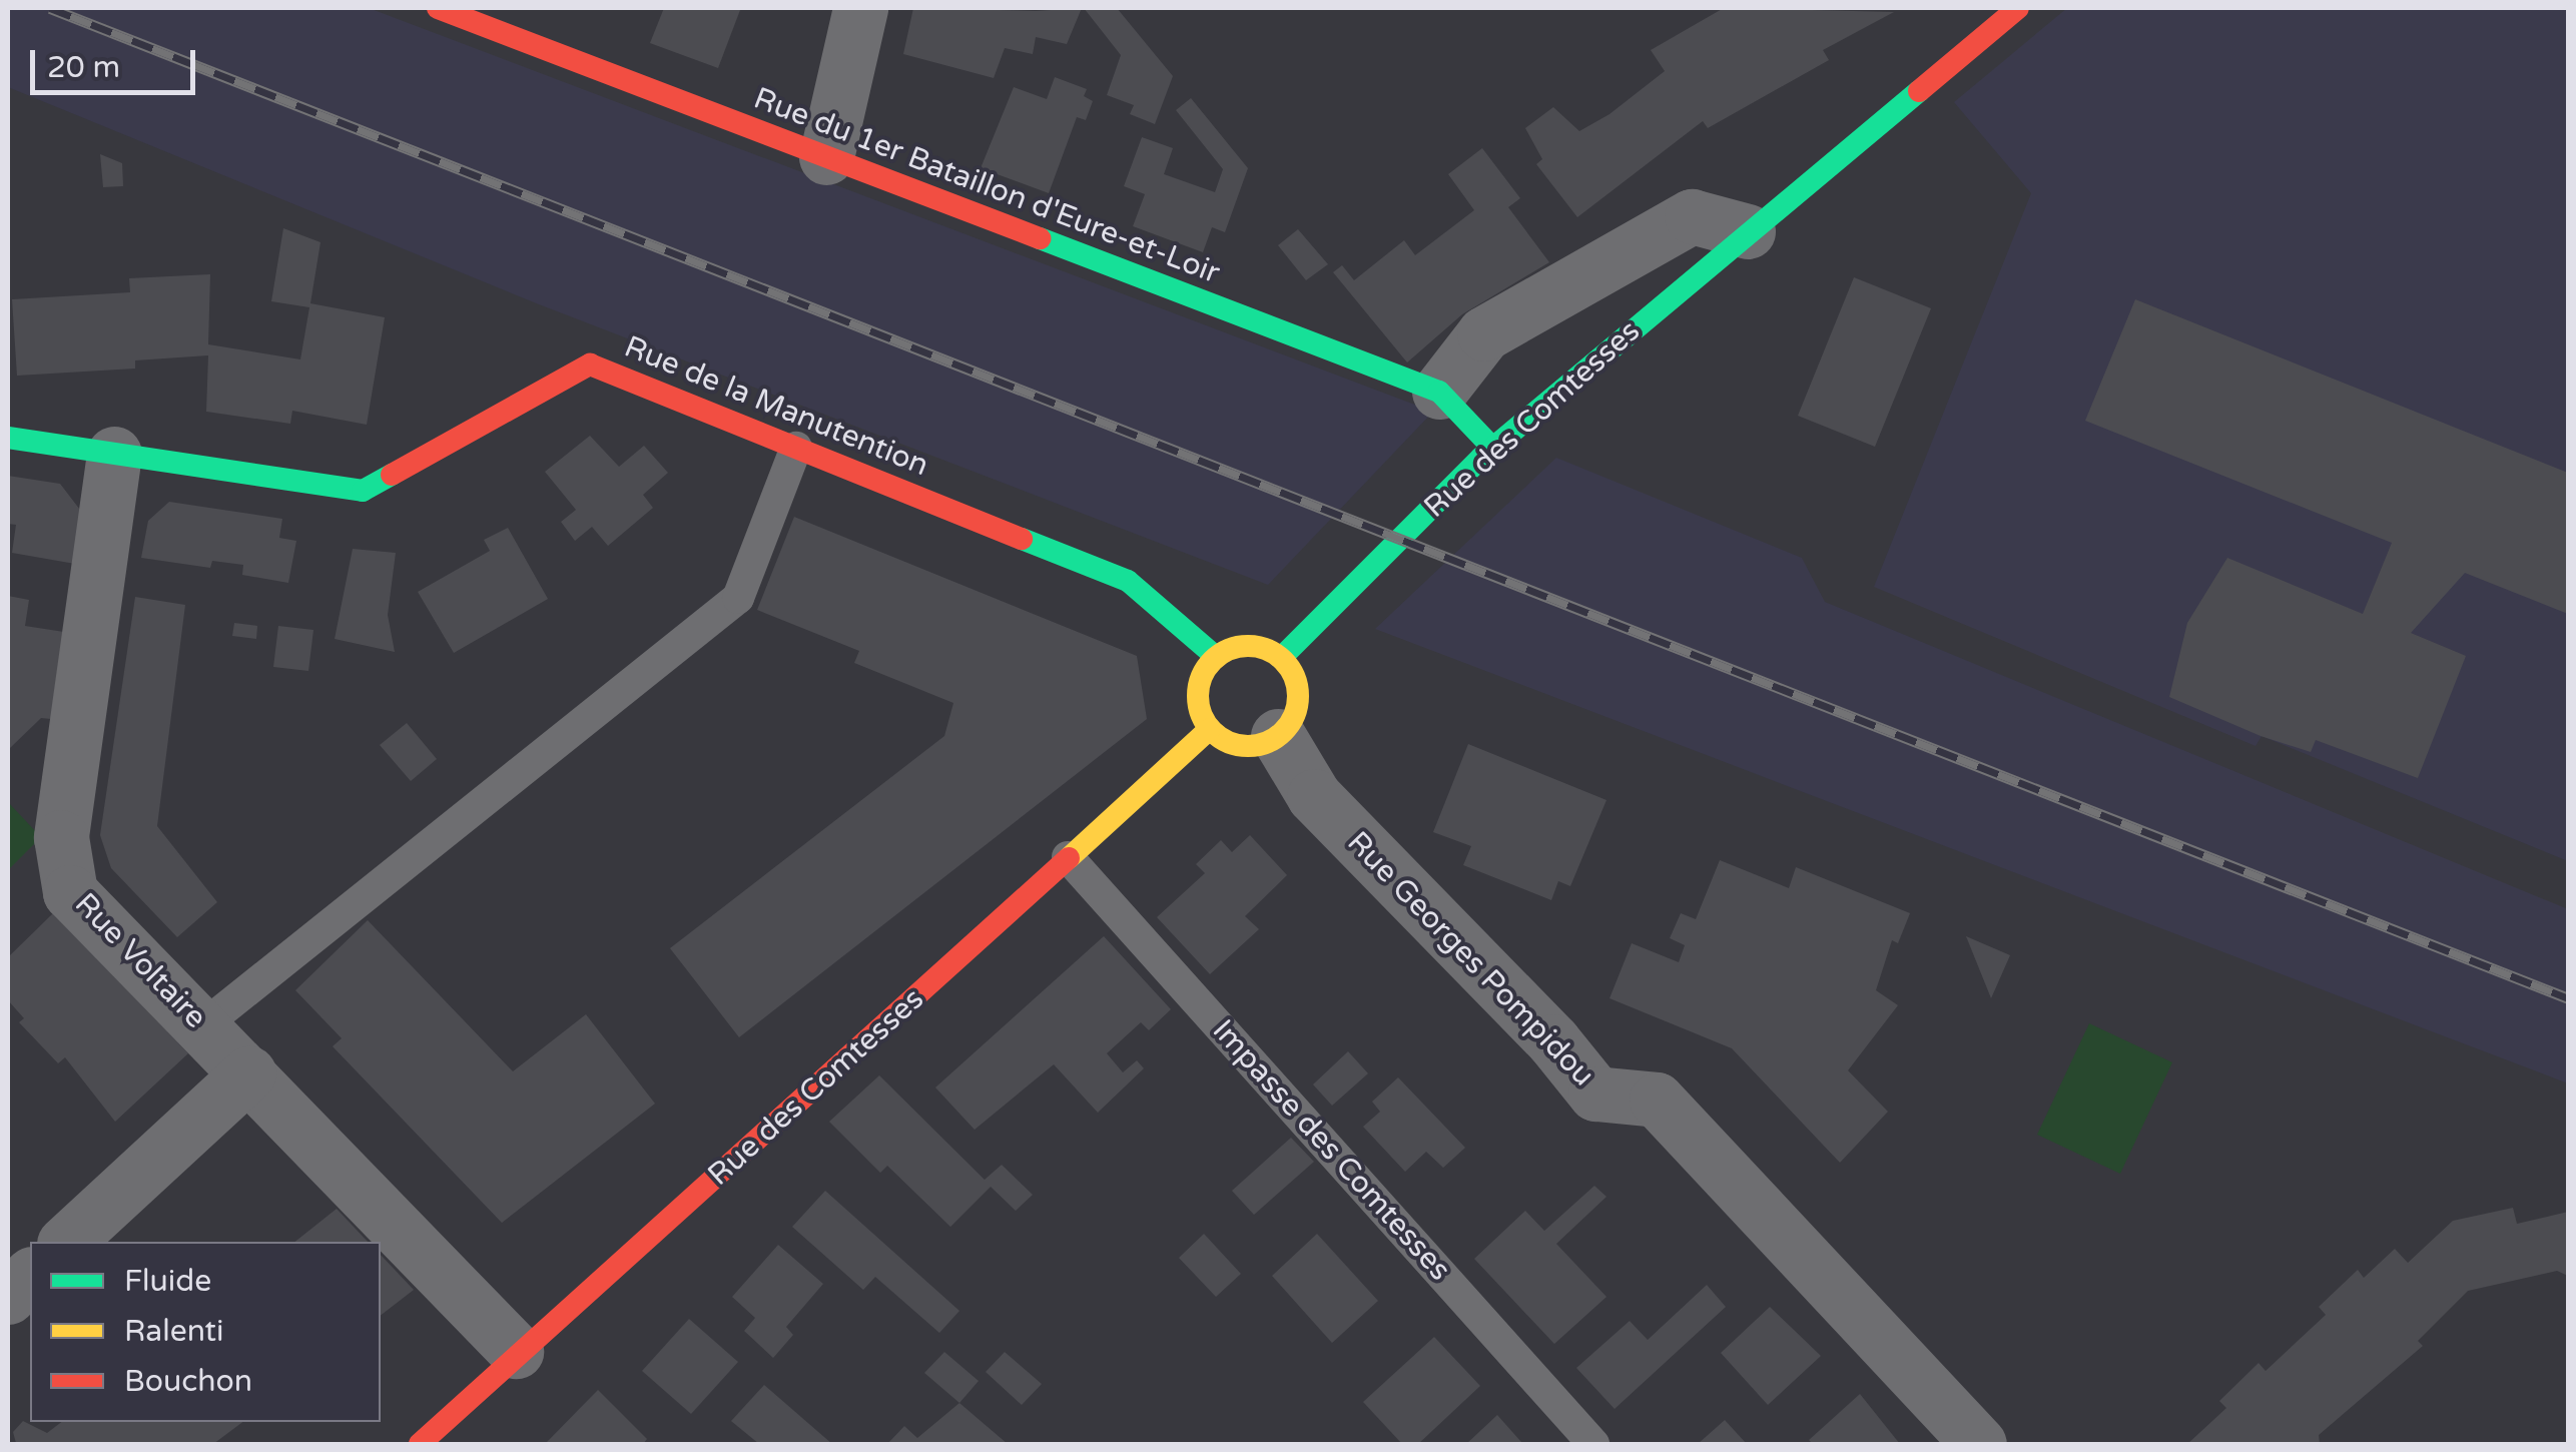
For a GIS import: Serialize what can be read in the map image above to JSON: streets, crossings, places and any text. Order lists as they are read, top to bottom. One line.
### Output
{"streets":{"street":["Rue du 1er Bataillon d'Eure-et-Loir","Rue de la Manutention","Rue des Comtesses","Rue Georges Pompidou","Rue Voltaire"],"lane":["Impasse des Comtesses"]},"crossings":[["Rue du 1er Bataillon d'Eure-et-Loir","Rue des Comtesses"],["Rue de la Manutention","Rue des Comtesses"],["Rue de la Manutention","Rue Georges Pompidou"],["Rue de la Manutention","Rue Voltaire"],["Rue des Comtesses","Rue Georges Pompidou"],["Rue des Comtesses","Rue Voltaire"],["Rue des Comtesses","Impasse des Comtesses"]],"legend":["Fluide","Ralenti","Bouchon"],"scale_bar":"20 m"}
